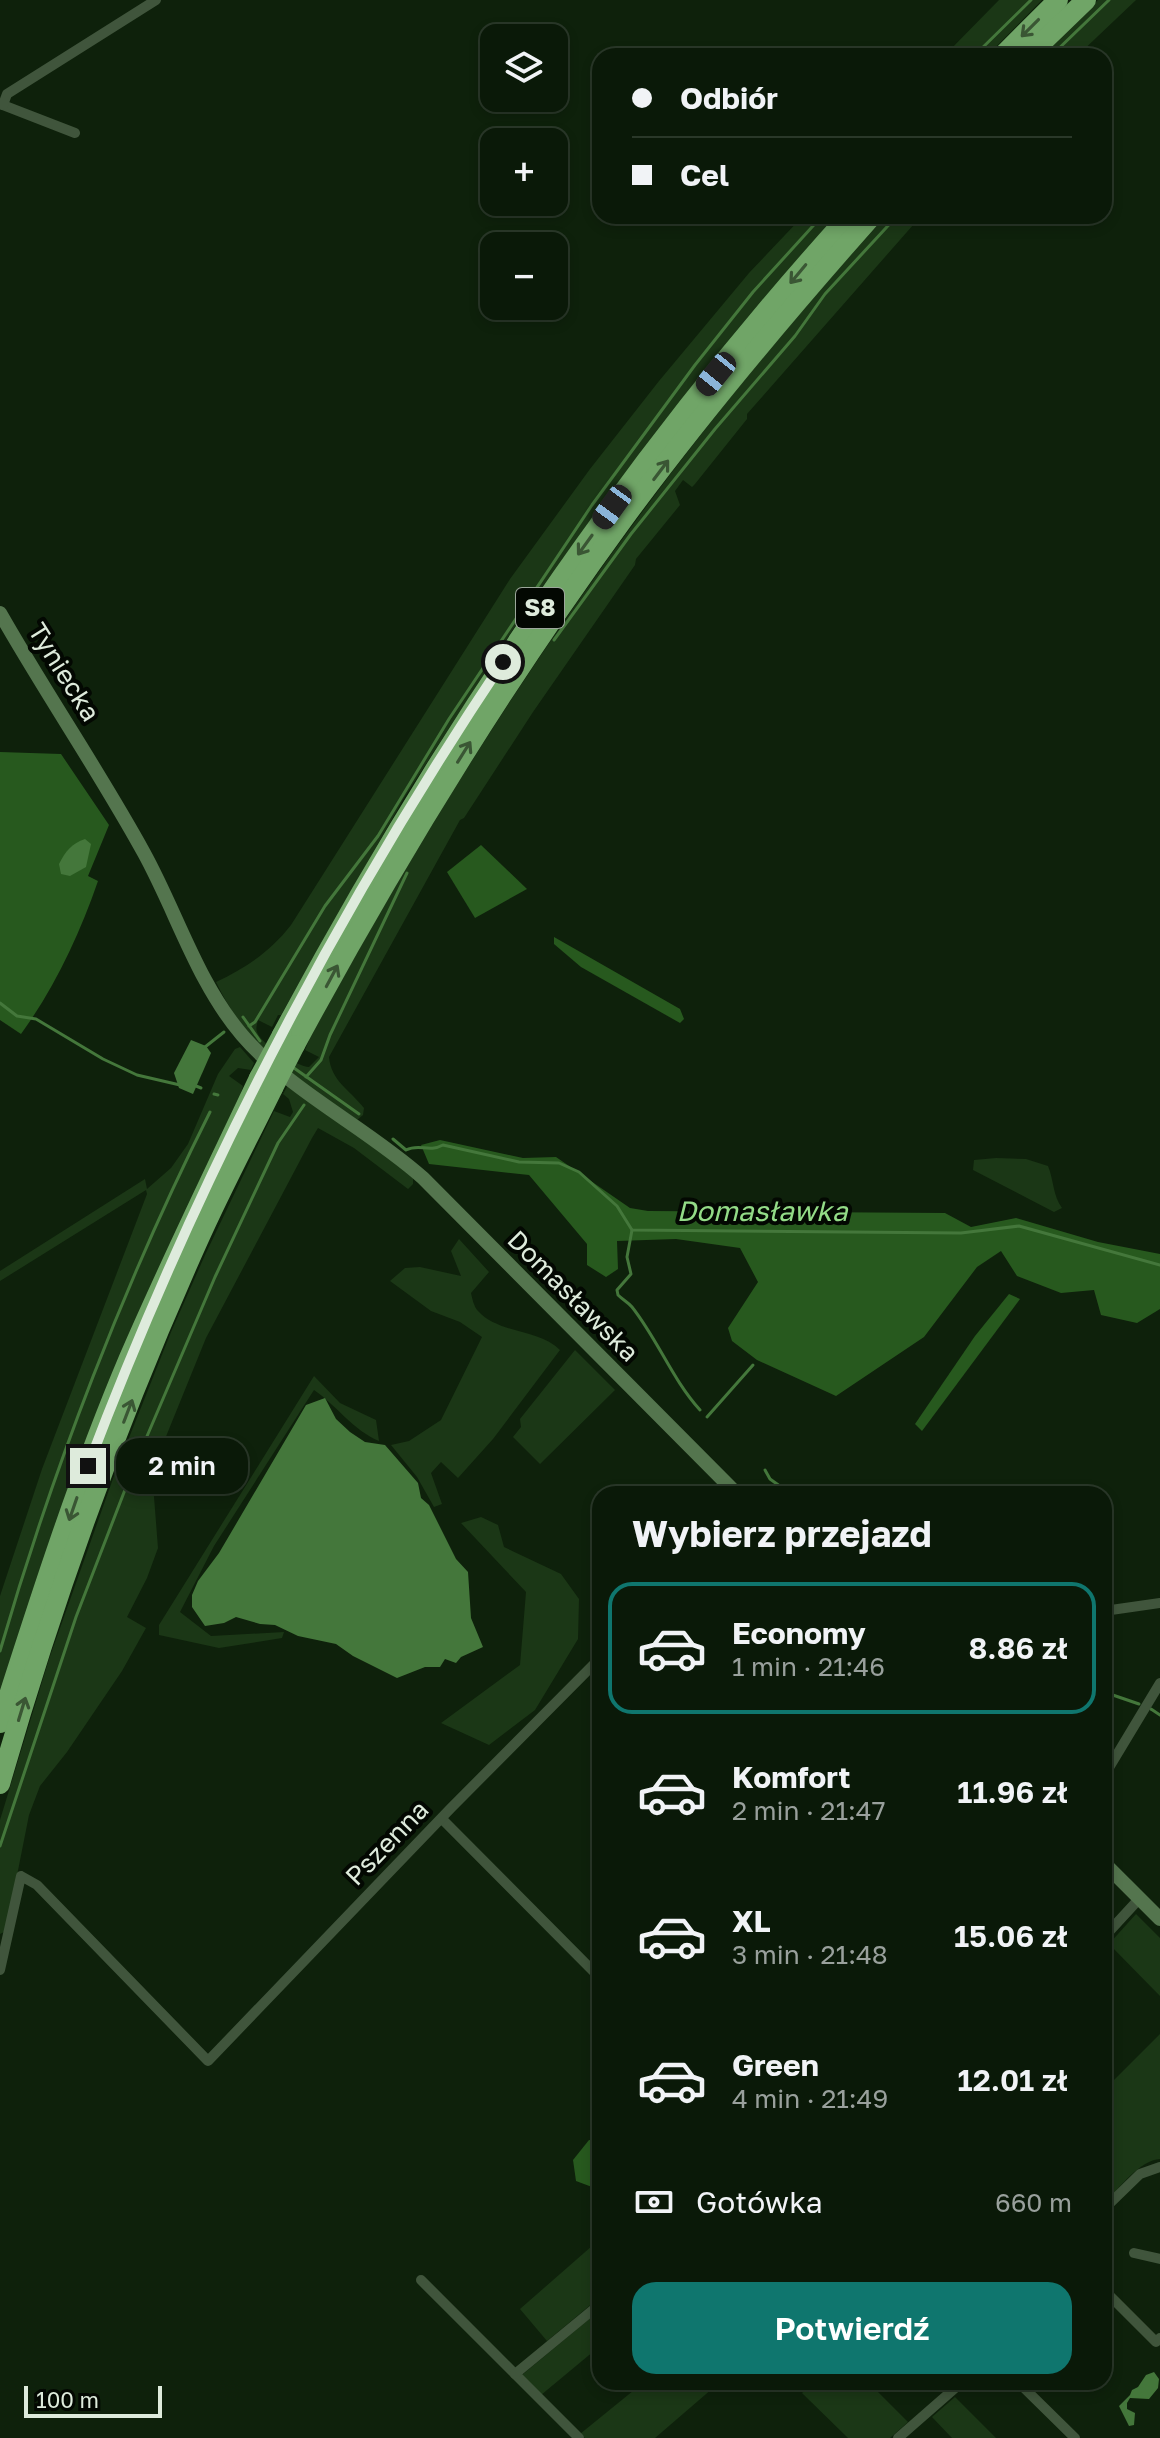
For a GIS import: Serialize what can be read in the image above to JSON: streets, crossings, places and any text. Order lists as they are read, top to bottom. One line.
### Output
{"streets":{"highway":["S8"],"street":["Tyniecka","Domasławska","Pszenna"]},"crossings":[["Tyniecka","Domasławska"]],"water":["Domasławka"],"scale_bar":"100 m","page":{"map_buttons":["+","−"],"banner":["Odbiór","Cel"],"bubble":"2 min","heading":"Wybierz przejazd","list":[{"name":"Economy","note":"1 min · 21:46","value":"8.86 zł"},{"name":"Komfort","note":"2 min · 21:47","value":"11.96 zł"},{"name":"XL","note":"3 min · 21:48","value":"15.06 zł"},{"name":"Green","note":"4 min · 21:49","value":"12.01 zł"}],"pay":["Gotówka","660 m"],"buttons":"Potwierdź","scale":"100 m"}}
